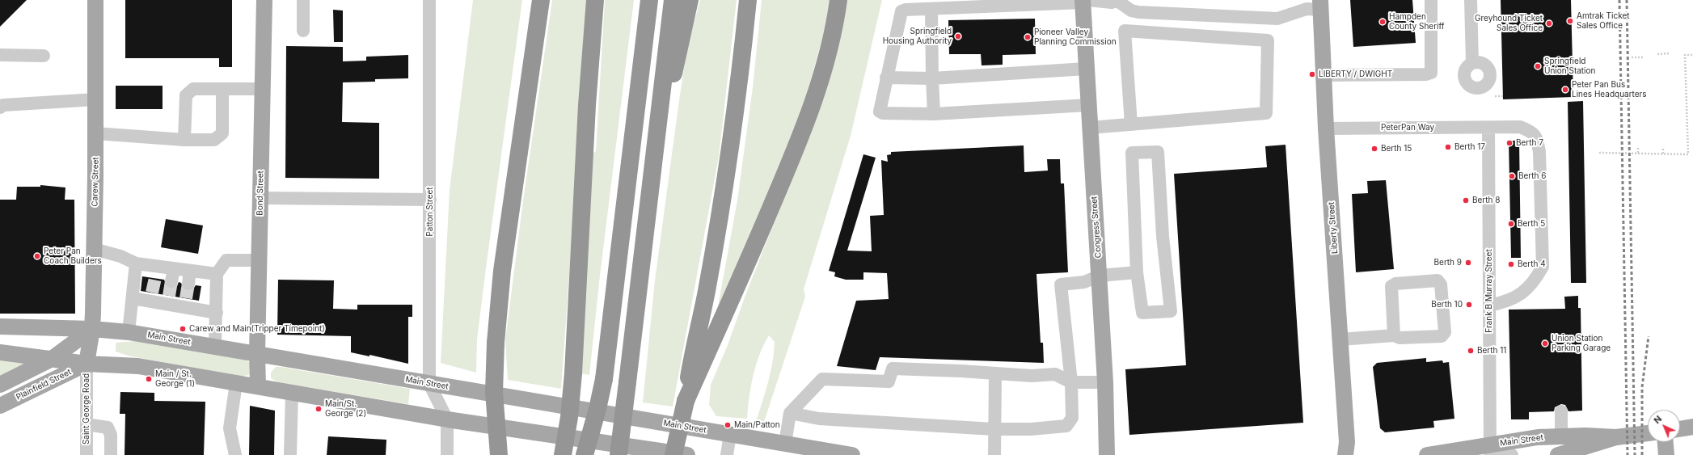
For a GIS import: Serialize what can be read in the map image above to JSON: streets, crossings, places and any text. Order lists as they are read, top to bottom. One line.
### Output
{"streets":{"main road":["Carew Street","Bond Street","Congress Street","Liberty Street","Main Street","Plainfield Street"],"street":["PeterPan Way","Patton Street","Frank B Murray Street","Saint George Road"]},"crossings":[["PeterPan Way","Liberty Street"],["PeterPan Way","Frank B Murray Street"],["Carew Street","Main Street"],["Carew Street","Plainfield Street"],["Carew Street","Saint George Road"],["Bond Street","Main Street"],["Patton Street","Main Street"],["Frank B Murray Street","Main Street"],["Plainfield Street","Saint George Road"]],"places":["Amtrak Ticket Sales Office","Hampden County Sheriff","Greyhound Ticket Sales Office","Springfield Housing Authority","Pioneer Valley Planning Commission","Springfield Union Station","LIBERTY / DWIGHT","Peter Pan Bus Lines Headquarters","Berth 7","Berth 17","Berth 15","Berth 6","Berth 8","Berth 5","Peter Pan Coach Builders","Berth 9","Berth 4","Berth 10","Carew and Main(Tripper Timepoint)","Union Station Parking Garage","Berth 11","Main / St. George (1)","Main/St. George (2)","Main/Patton"],"north":"top left"}
